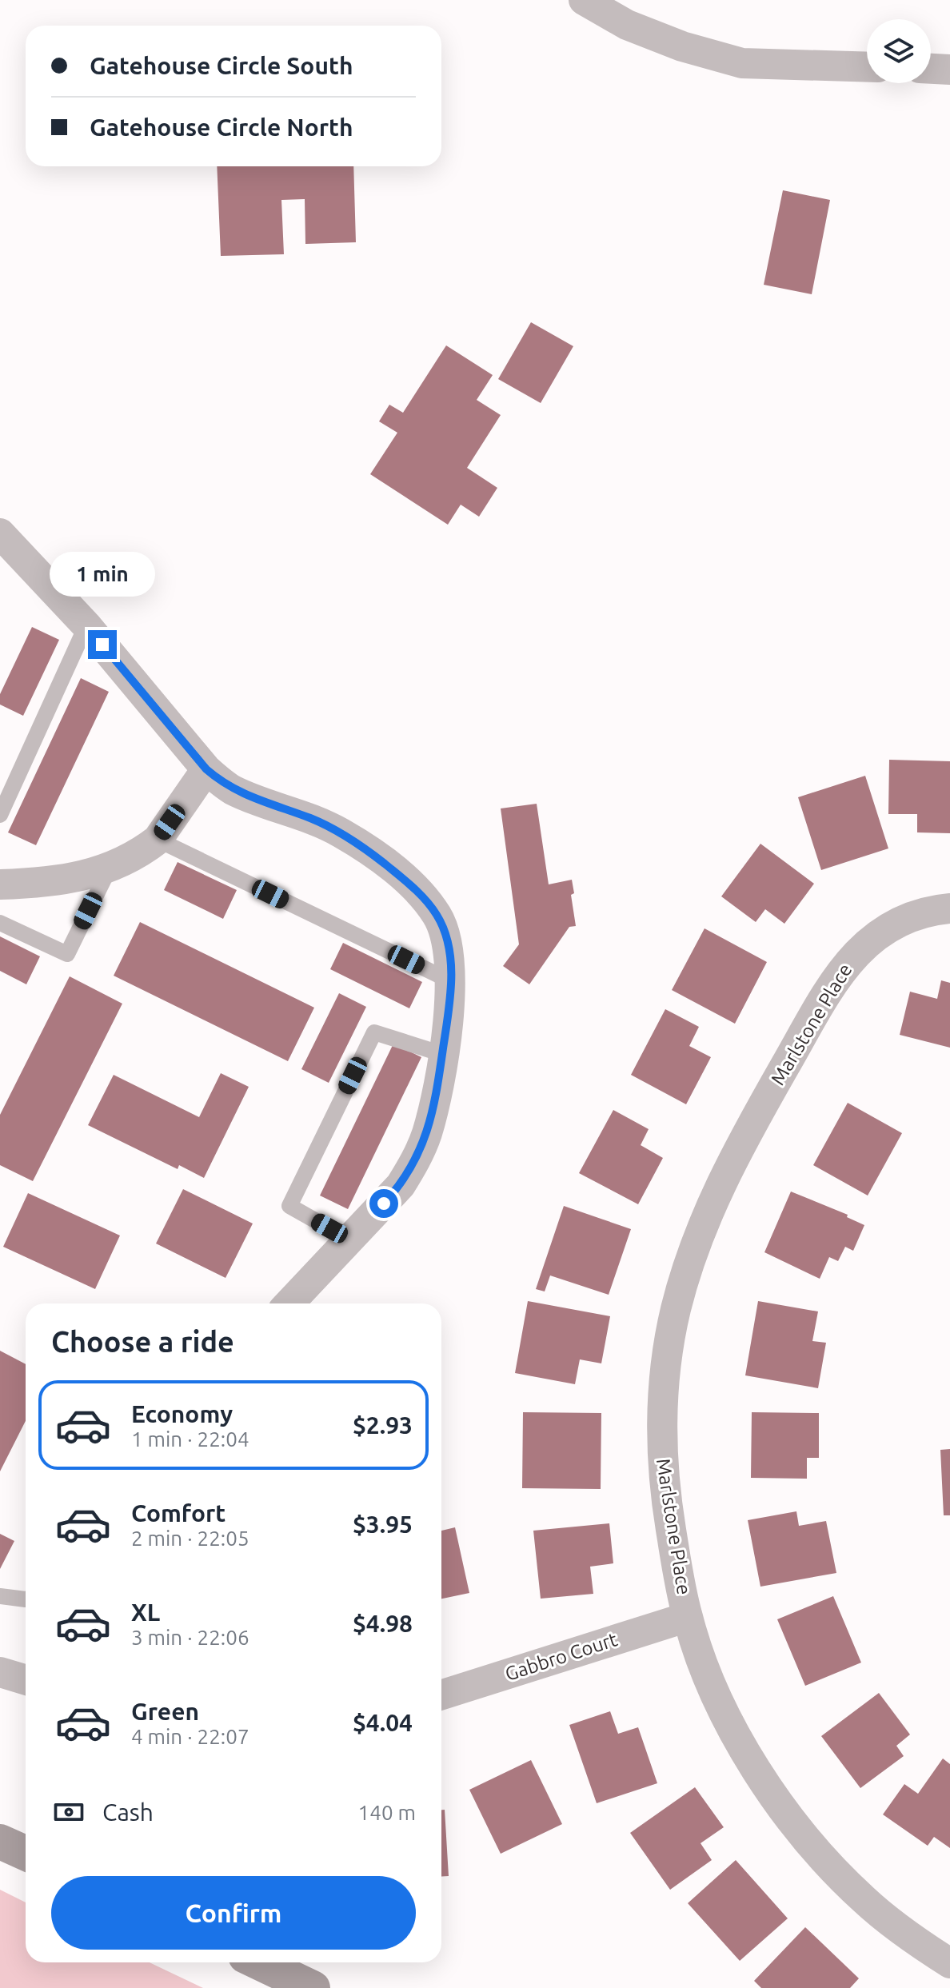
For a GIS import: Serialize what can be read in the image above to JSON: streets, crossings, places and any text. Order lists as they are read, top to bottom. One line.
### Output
{"streets":{"street":["Marlstone Place","Gabbro Court"]},"crossings":[["Marlstone Place","Gabbro Court"]],"page":{"banner":["Gatehouse Circle South","Gatehouse Circle North"],"bubble":"1 min","heading":"Choose a ride","list":[{"name":"Economy","note":"1 min · 22:04","value":"$2.93"},{"name":"Comfort","note":"2 min · 22:05","value":"$3.95"},{"name":"XL","note":"3 min · 22:06","value":"$4.98"},{"name":"Green","note":"4 min · 22:07","value":"$4.04"}],"pay":["Cash","140 m"],"buttons":"Confirm"}}
